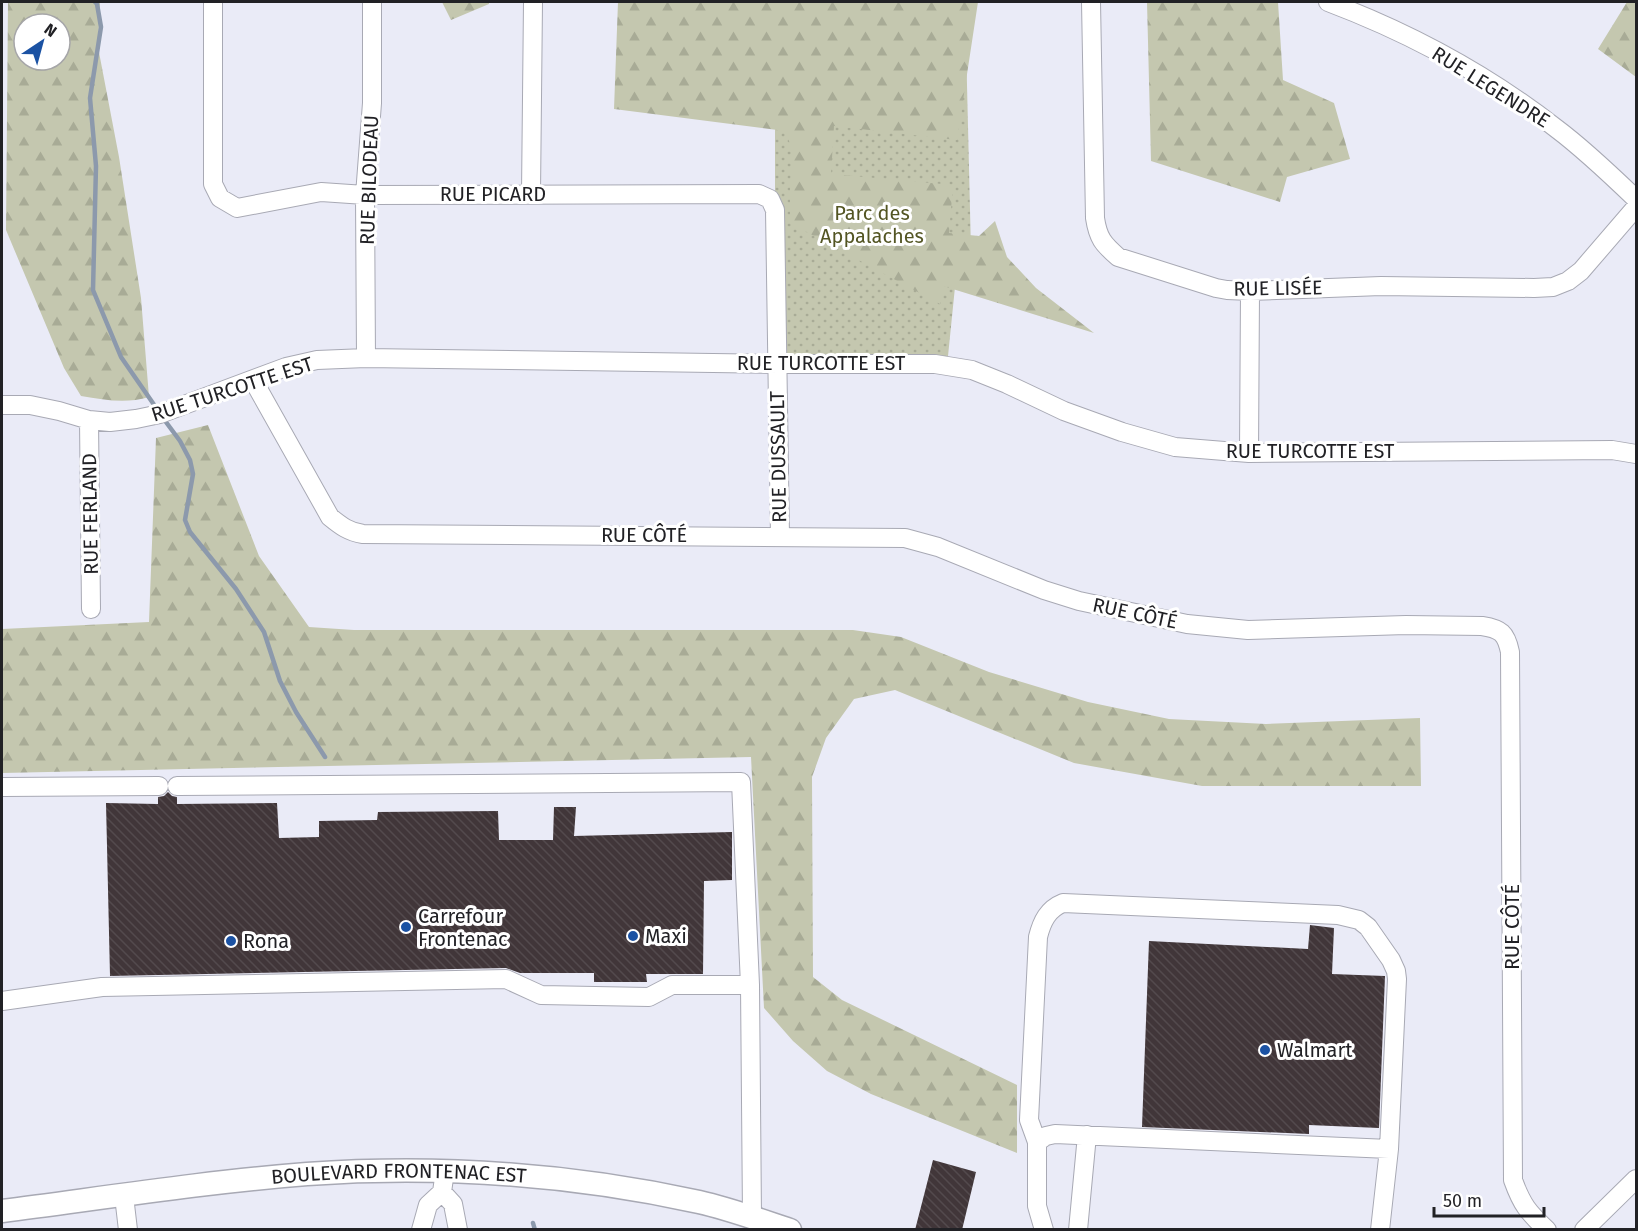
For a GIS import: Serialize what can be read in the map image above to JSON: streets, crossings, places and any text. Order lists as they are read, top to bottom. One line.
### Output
{"streets":{"main road":["BOULEVARD FRONTENAC EST"],"street":["RUE LEGENDRE","RUE BILODEAU","RUE PICARD","RUE LISÉE","RUE TURCOTTE EST","RUE DUSSAULT","RUE FERLAND","RUE CÔTÉ"]},"crossings":[["RUE BILODEAU","RUE PICARD"],["RUE BILODEAU","RUE TURCOTTE EST"],["RUE PICARD","RUE DUSSAULT"],["RUE TURCOTTE EST","RUE DUSSAULT"],["RUE TURCOTTE EST","RUE FERLAND"],["RUE TURCOTTE EST","RUE CÔTÉ"],["RUE DUSSAULT","RUE CÔTÉ"]],"parks":["Parc des Appalaches"],"places":["Carrefour Frontenac","Maxi","Rona","Walmart"],"scale_bar":"50 m","north":"top right"}
